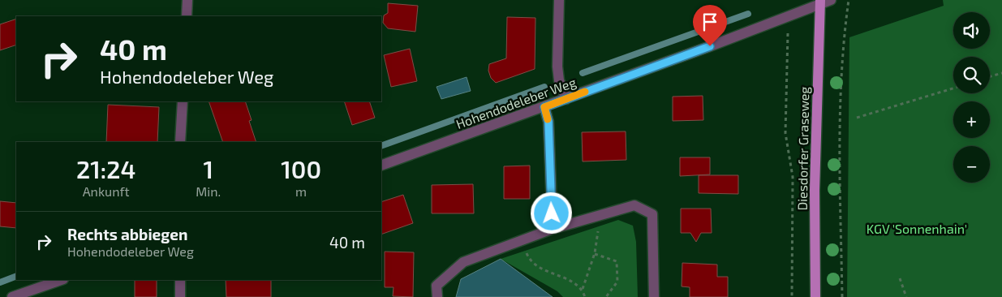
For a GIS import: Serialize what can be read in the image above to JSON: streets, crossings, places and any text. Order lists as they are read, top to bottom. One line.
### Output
{"streets":{"main road":["Diesdorfer Graseweg"],"street":["Hohendodeleber Weg"]},"crossings":[["Hohendodeleber Weg","Diesdorfer Graseweg"]],"parks":["KGV 'Sonnenhain'"],"page":{"map_buttons":["+","−"],"turn":["40 m","Hohendodeleber Weg"],"eta":["21:24","Ankunft","1","Min.","100","m"],"list":[{"name":"Rechts abbiegen","note":"Hohendodeleber Weg","value":"40 m"}]}}
